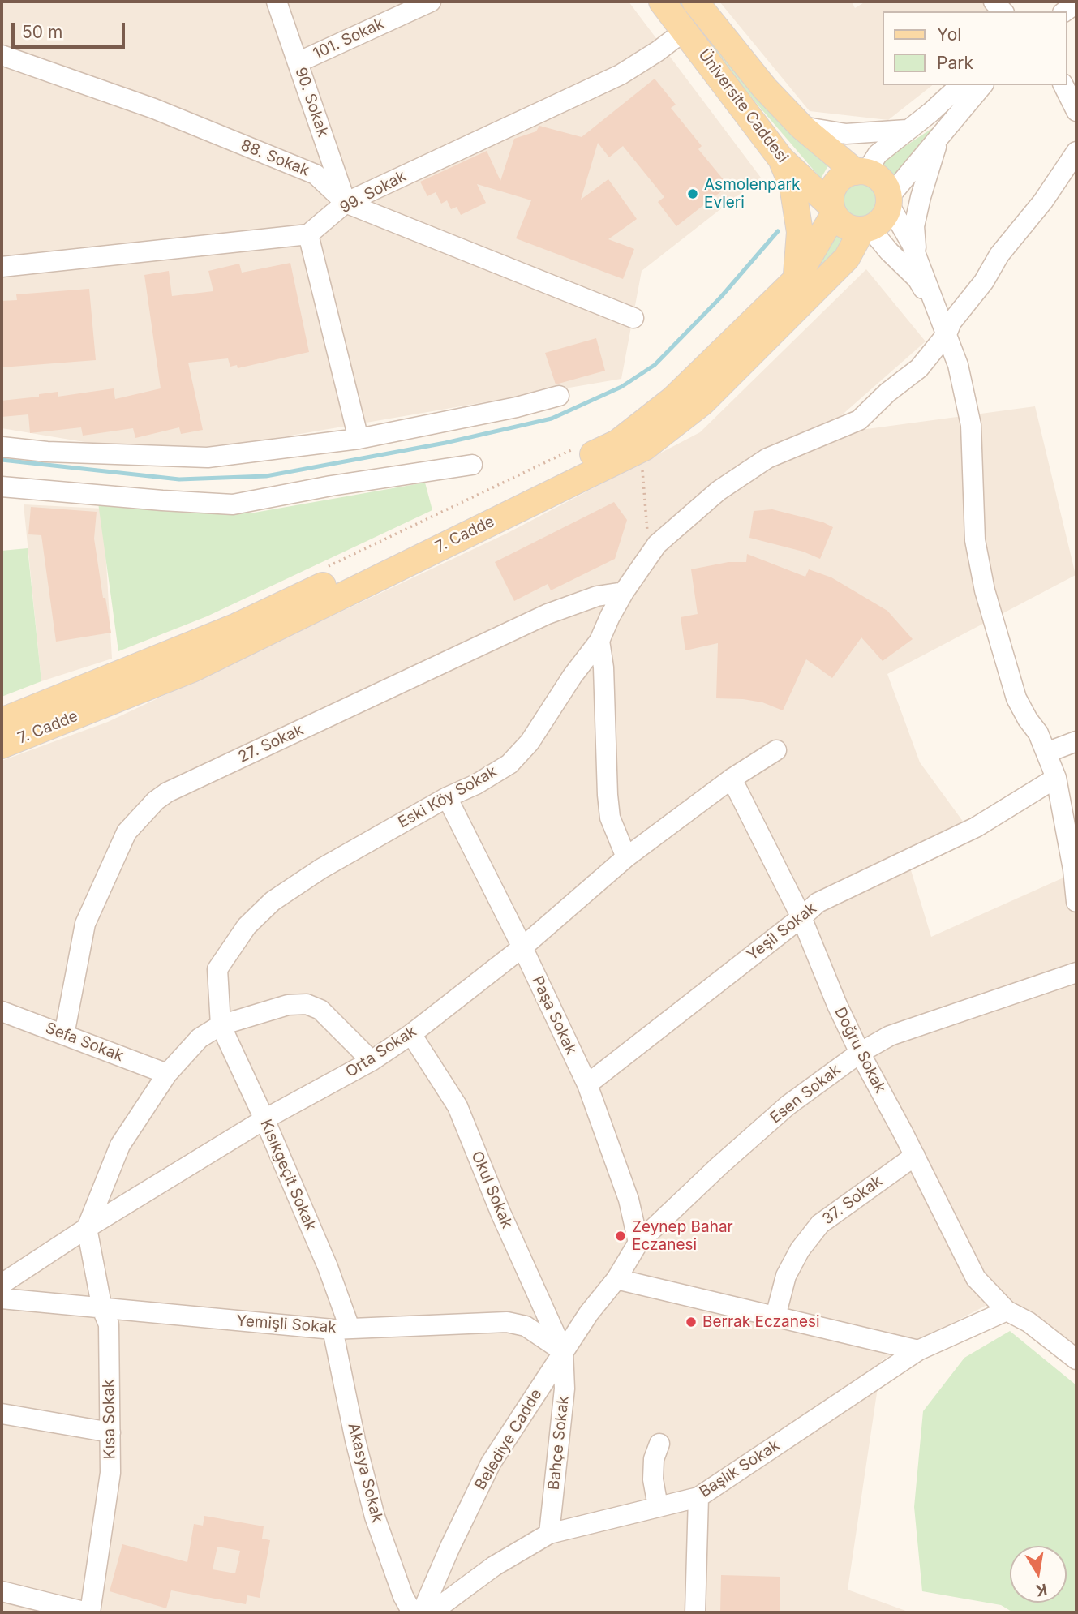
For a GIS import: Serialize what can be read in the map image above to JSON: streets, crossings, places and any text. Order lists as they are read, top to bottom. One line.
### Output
{"streets":{"main road":["Üniversite Caddesi","7. Cadde"],"street":["101. Sokak","90. Sokak","88. Sokak","99. Sokak","27. Sokak","Eski Köy Sokak","Yeşil Sokak","Paşa Sokak","Sefa Sokak","Doğru Sokak","Orta Sokak","Esen Sokak","Kısıkgeçit Sokak","Okul Sokak","37. Sokak","Yemişli Sokak","Kısa Sokak","Belediye Cadde","Bahçe Sokak","Başlık Sokak","Akasya Sokak"]},"crossings":[["101. Sokak","90. Sokak"],["90. Sokak","88. Sokak"],["90. Sokak","99. Sokak"],["Üniversite Caddesi","99. Sokak"],["Üniversite Caddesi","7. Cadde"],["88. Sokak","99. Sokak"],["27. Sokak","Eski Köy Sokak"],["27. Sokak","Sefa Sokak"],["Eski Köy Sokak","Paşa Sokak"],["Eski Köy Sokak","Kısıkgeçit Sokak"],["Yeşil Sokak","Paşa Sokak"],["Yeşil Sokak","Doğru Sokak"],["Paşa Sokak","Orta Sokak"],["Paşa Sokak","Esen Sokak"],["Doğru Sokak","Orta Sokak"],["Doğru Sokak","Esen Sokak"],["Doğru Sokak","37. Sokak"],["Doğru Sokak","Başlık Sokak"],["Orta Sokak","Kısıkgeçit Sokak"],["Orta Sokak","Okul Sokak"],["Orta Sokak","Kısa Sokak"],["Esen Sokak","Belediye Cadde"],["Kısıkgeçit Sokak","Yemişli Sokak"],["Kısıkgeçit Sokak","Akasya Sokak"],["Okul Sokak","Yemişli Sokak"],["Okul Sokak","Belediye Cadde"],["Okul Sokak","Bahçe Sokak"],["Yemişli Sokak","Kısa Sokak"],["Yemişli Sokak","Belediye Cadde"],["Yemişli Sokak","Bahçe Sokak"],["Yemişli Sokak","Akasya Sokak"],["Belediye Cadde","Bahçe Sokak"],["Bahçe Sokak","Başlık Sokak"]],"places":["Asmolenpark Evleri","Zeynep Bahar Eczanesi","Berrak Eczanesi"],"legend":["Yol","Park"],"scale_bar":"50 m","north":"bottom"}
